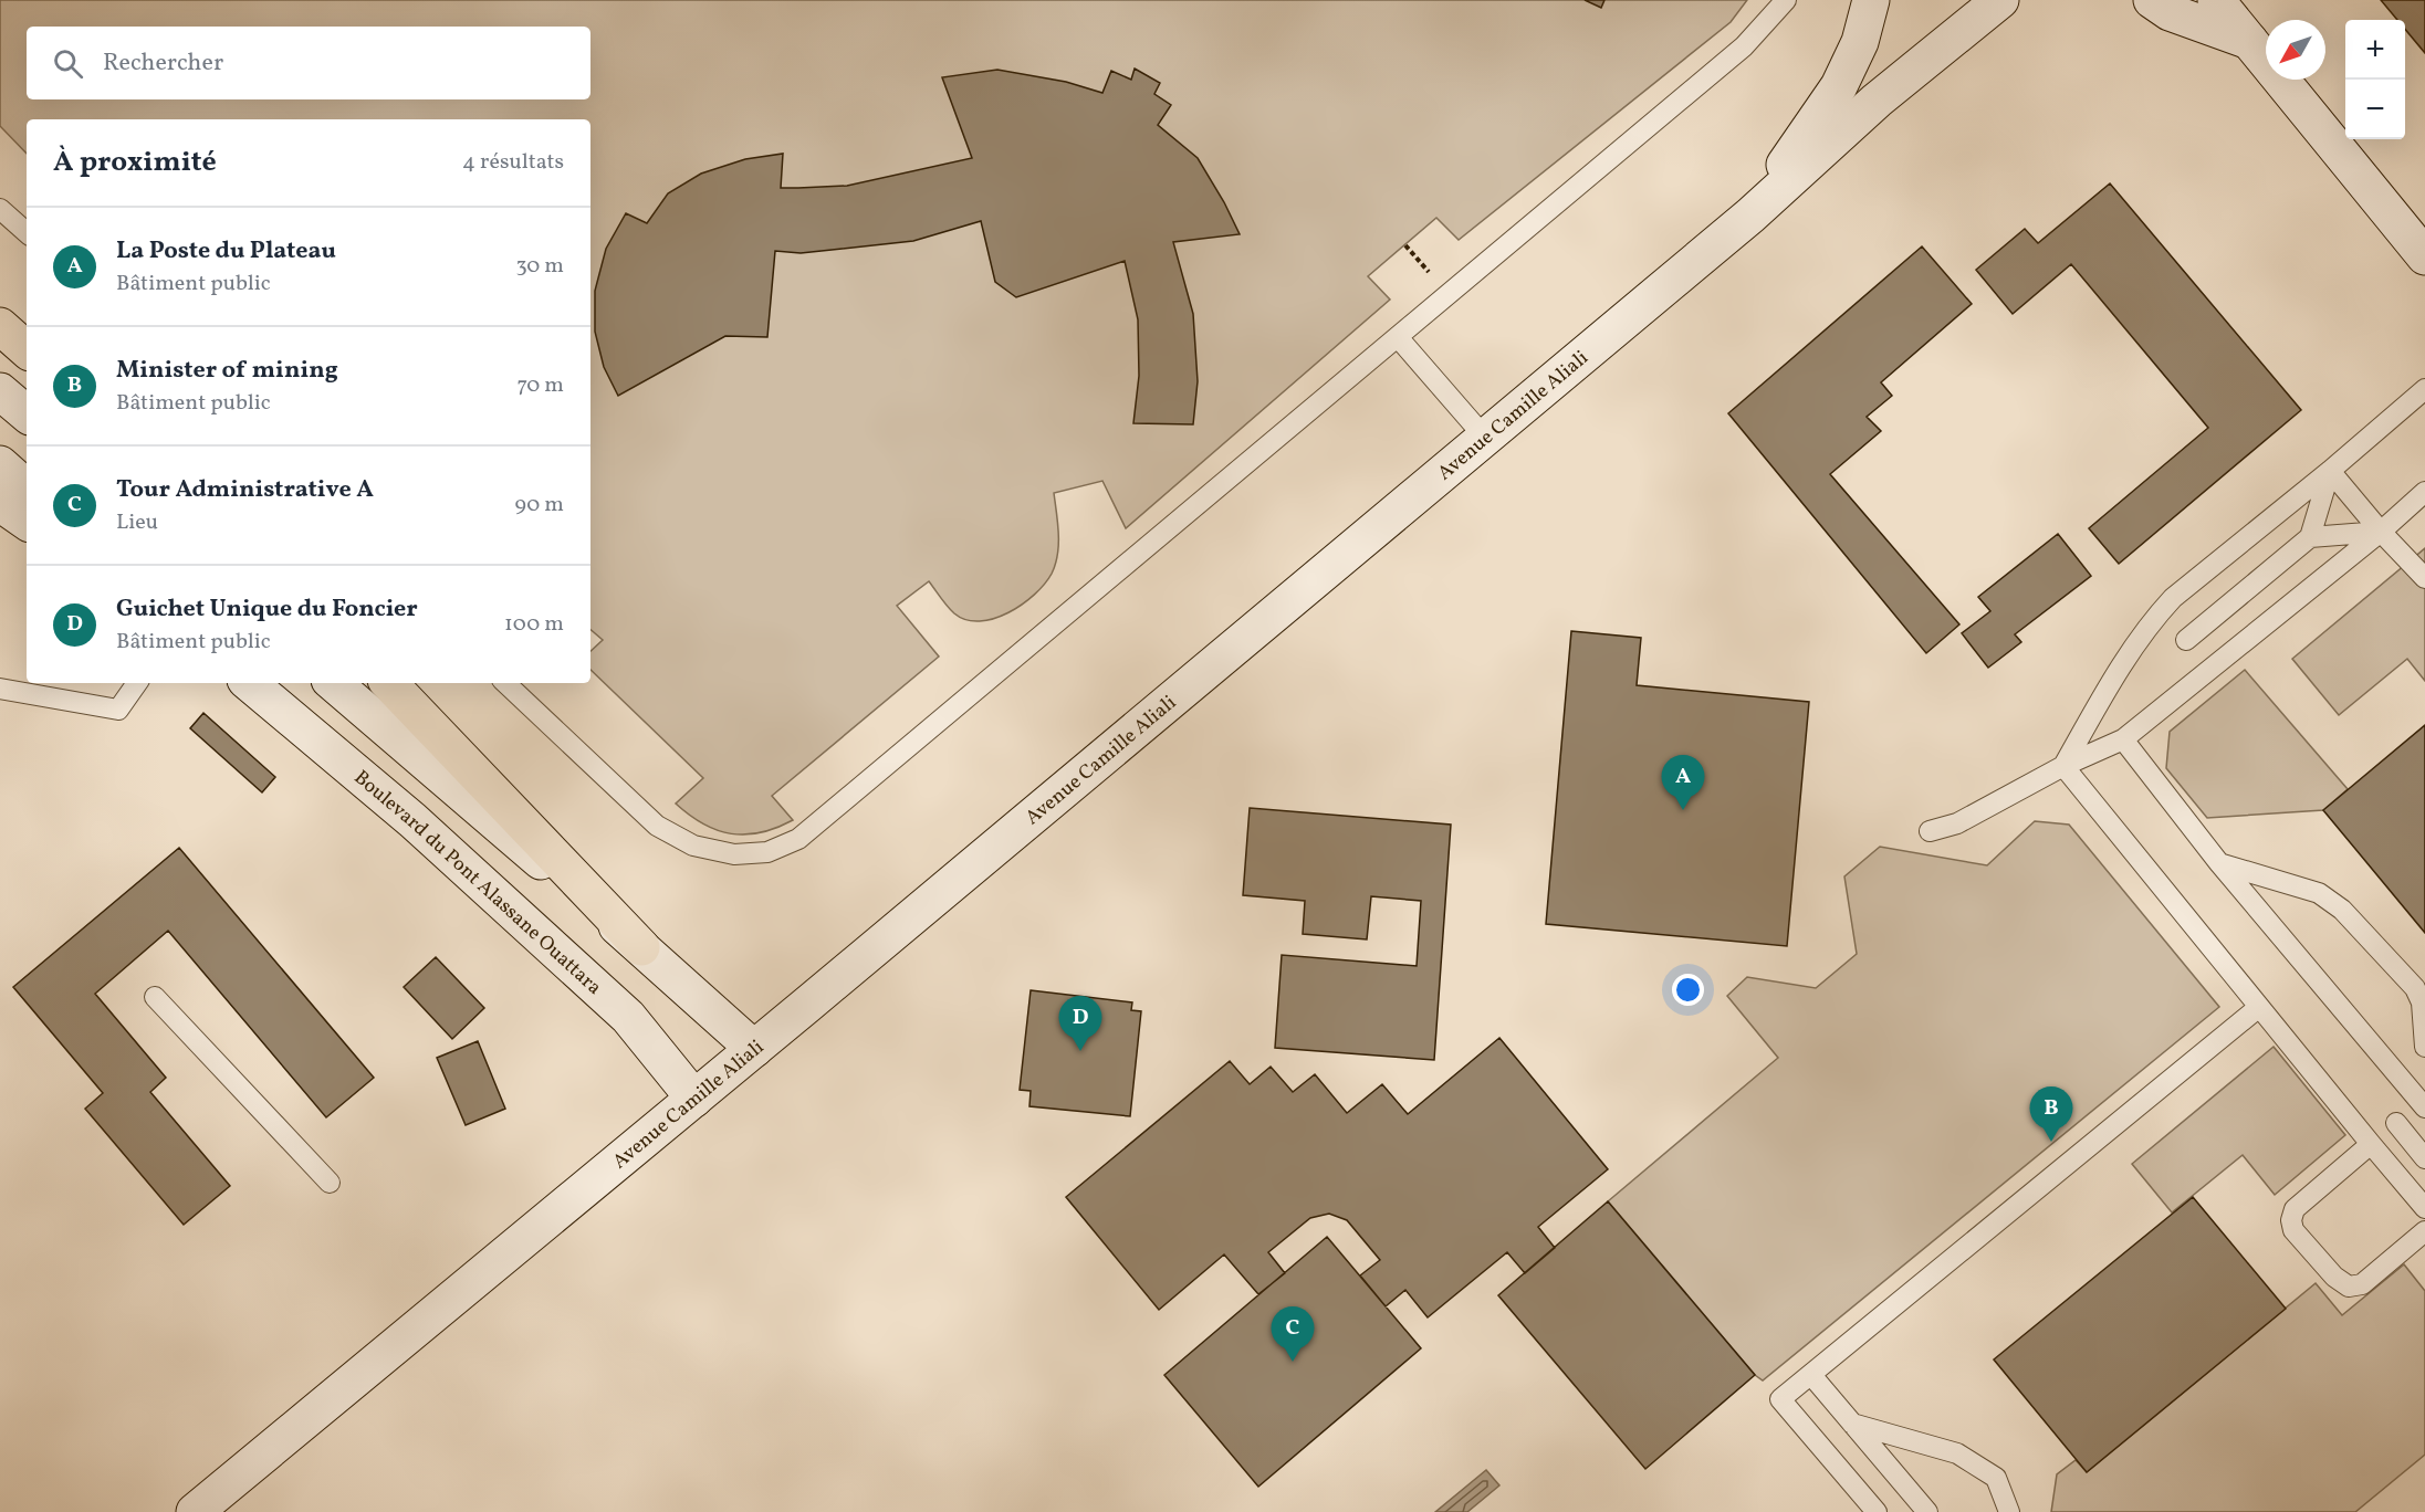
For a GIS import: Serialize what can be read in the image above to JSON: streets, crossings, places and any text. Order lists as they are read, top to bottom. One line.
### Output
{"streets":{"main road":["Avenue Camille Aliali","Boulevard du Pont Alassane Ouattara"]},"crossings":[["Avenue Camille Aliali","Boulevard du Pont Alassane Ouattara"]],"north":"bottom left","page":{"map_buttons":["+","−"],"search":"Rechercher","heading":["À proximité","4 résultats"],"list":[{"mark":"A","name":"La Poste du Plateau","note":"Bâtiment public","value":"30 m"},{"mark":"B","name":"Minister of mining","note":"Bâtiment public","value":"70 m"},{"mark":"C","name":"Tour Administrative A","note":"Lieu","value":"90 m"},{"mark":"D","name":"Guichet Unique du Foncier","note":"Bâtiment public","value":"100 m"}],"pins":["A","D","B","C"]}}
